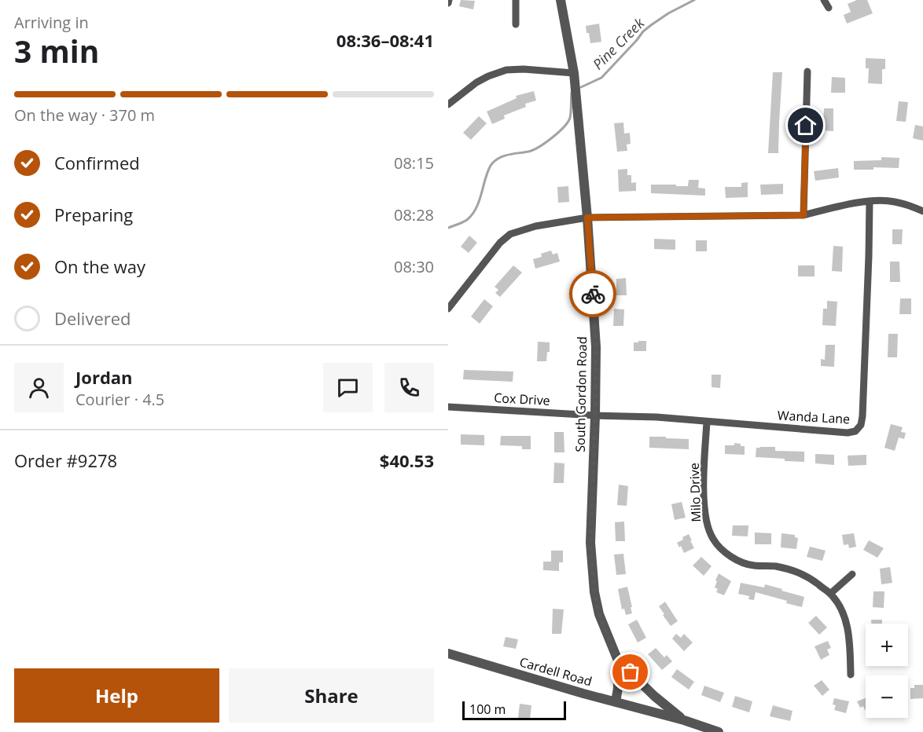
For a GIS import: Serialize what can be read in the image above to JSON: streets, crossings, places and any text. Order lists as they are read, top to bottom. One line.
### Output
{"streets":{"street":["South Gordon Road","Cox Drive","Wanda Lane","Milo Drive","Cardell Road"]},"crossings":[["South Gordon Road","Cox Drive"],["South Gordon Road","Wanda Lane"],["South Gordon Road","Cardell Road"],["Cox Drive","Wanda Lane"],["Wanda Lane","Milo Drive"]],"water":["Pine Creek"],"scale_bar":"100 m","page":{"heading":["3 min","Arriving in","08:36–08:41"],"panel":["Jordan","Courier · 4.5","Order #9278","$40.53"],"bar":"On the way · 370 m","list":[["Confirmed","08:15"],["Preparing","08:28"],["On the way","08:30"],"Delivered"],"map_buttons":["+","−"],"buttons":["Help","Share"],"scale":"100 m"}}
